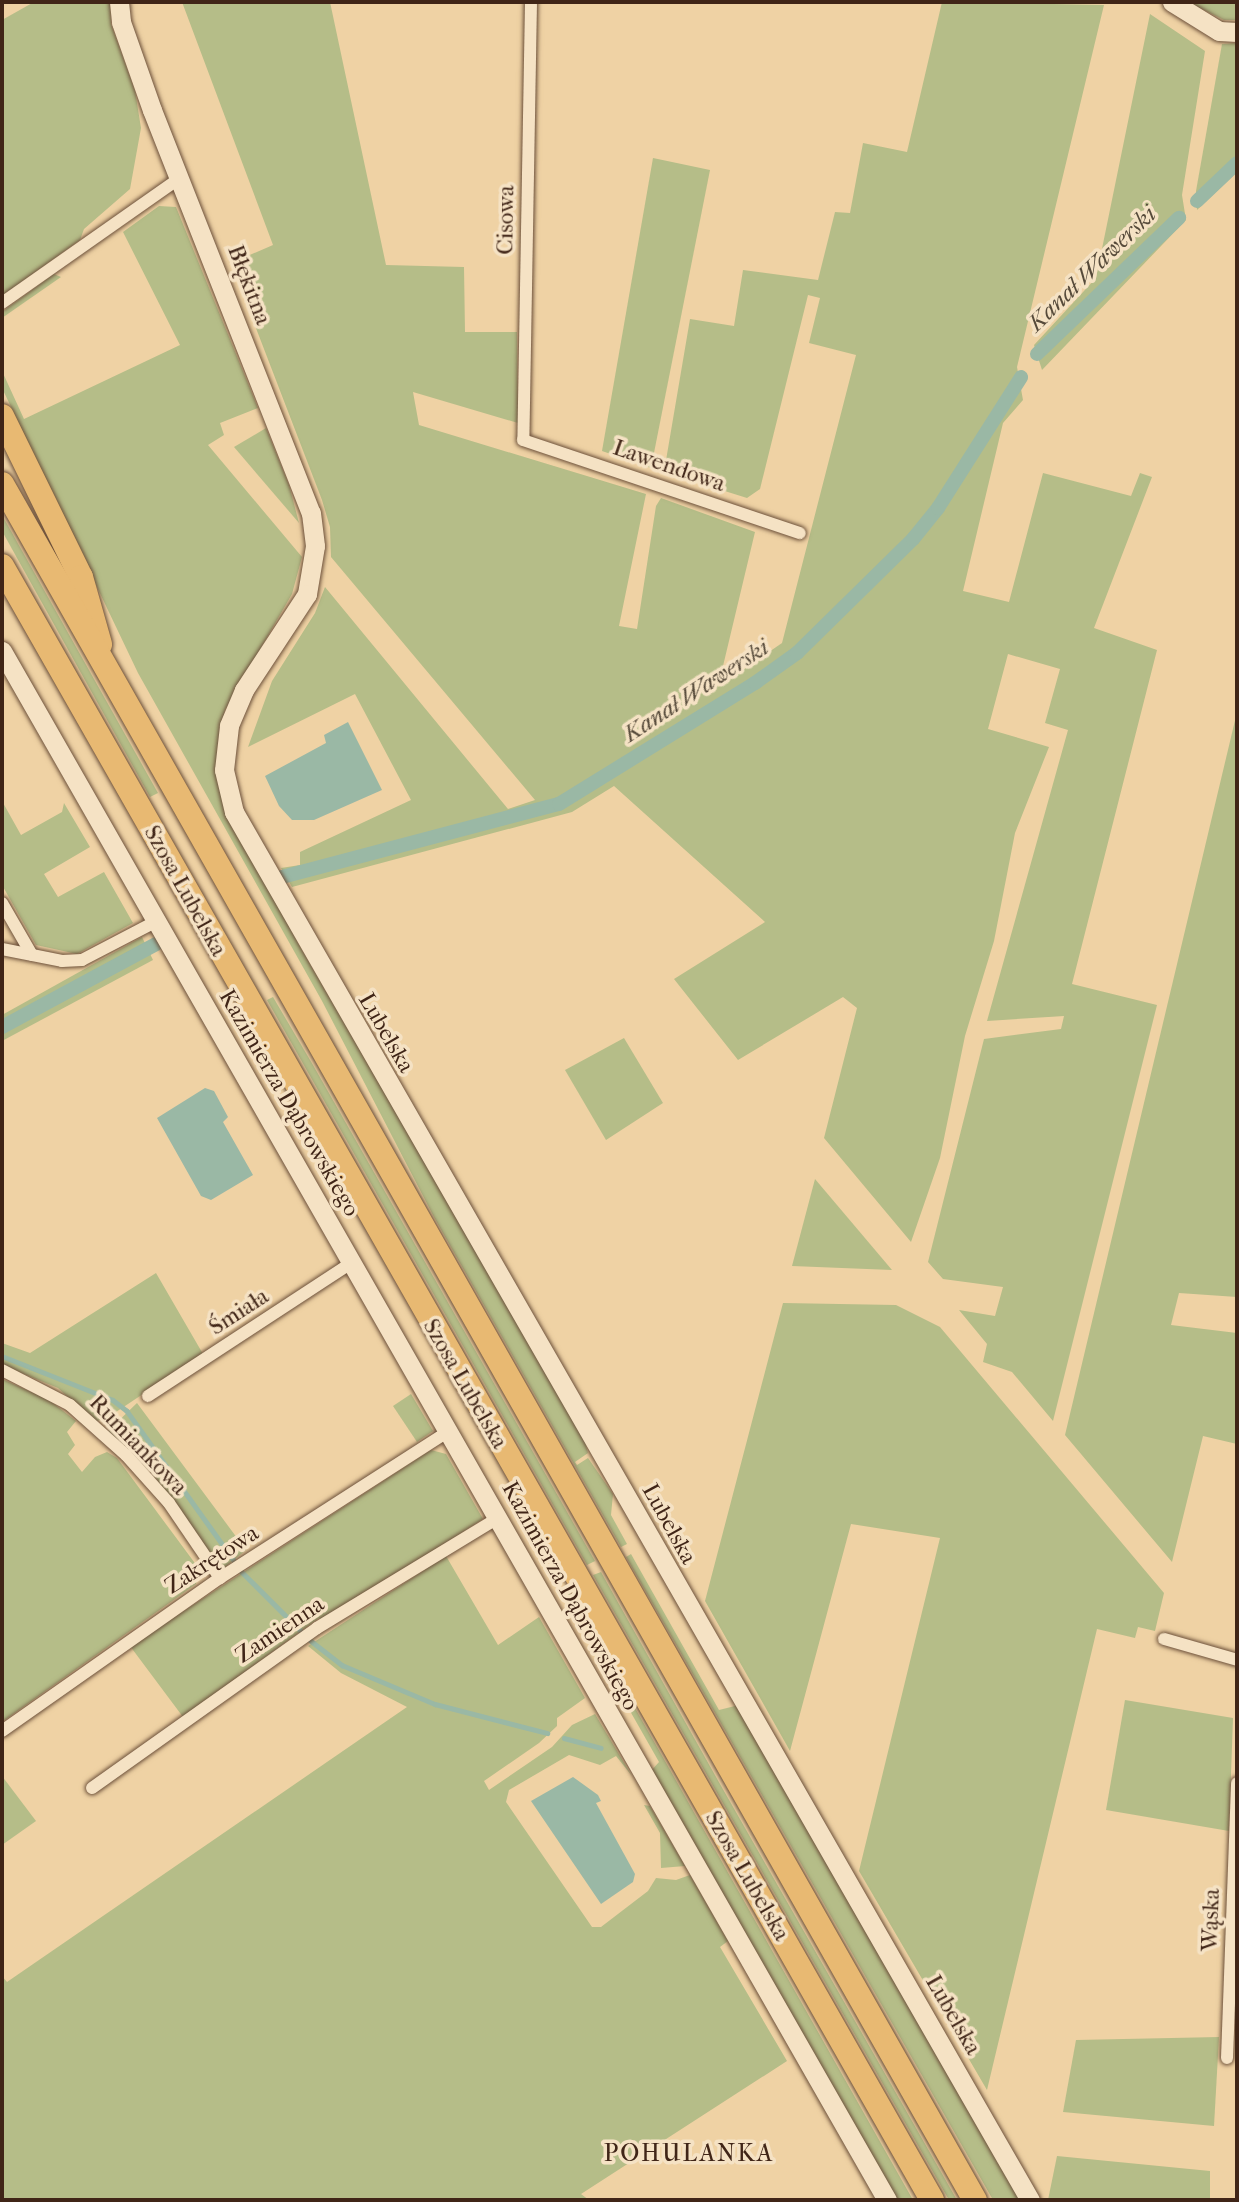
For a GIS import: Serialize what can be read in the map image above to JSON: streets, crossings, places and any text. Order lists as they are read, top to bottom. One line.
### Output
{"streets":{"highway":["Szosa Lubelska"],"street":["Cisowa","Błękitna","Lawendowa","Lubelska","Kazimierza Dąbrowskiego","Śmiała","Rumiankowa","Zakrętowa","Zamienna","Wąska"]},"crossings":[["Cisowa","Lawendowa"],["Błękitna","Lubelska"],["Kazimierza Dąbrowskiego","Śmiała"],["Kazimierza Dąbrowskiego","Zakrętowa"],["Kazimierza Dąbrowskiego","Zamienna"],["Rumiankowa","Zakrętowa"]],"districts":["POHULANKA"],"water":["Kanał Wawerski"]}
